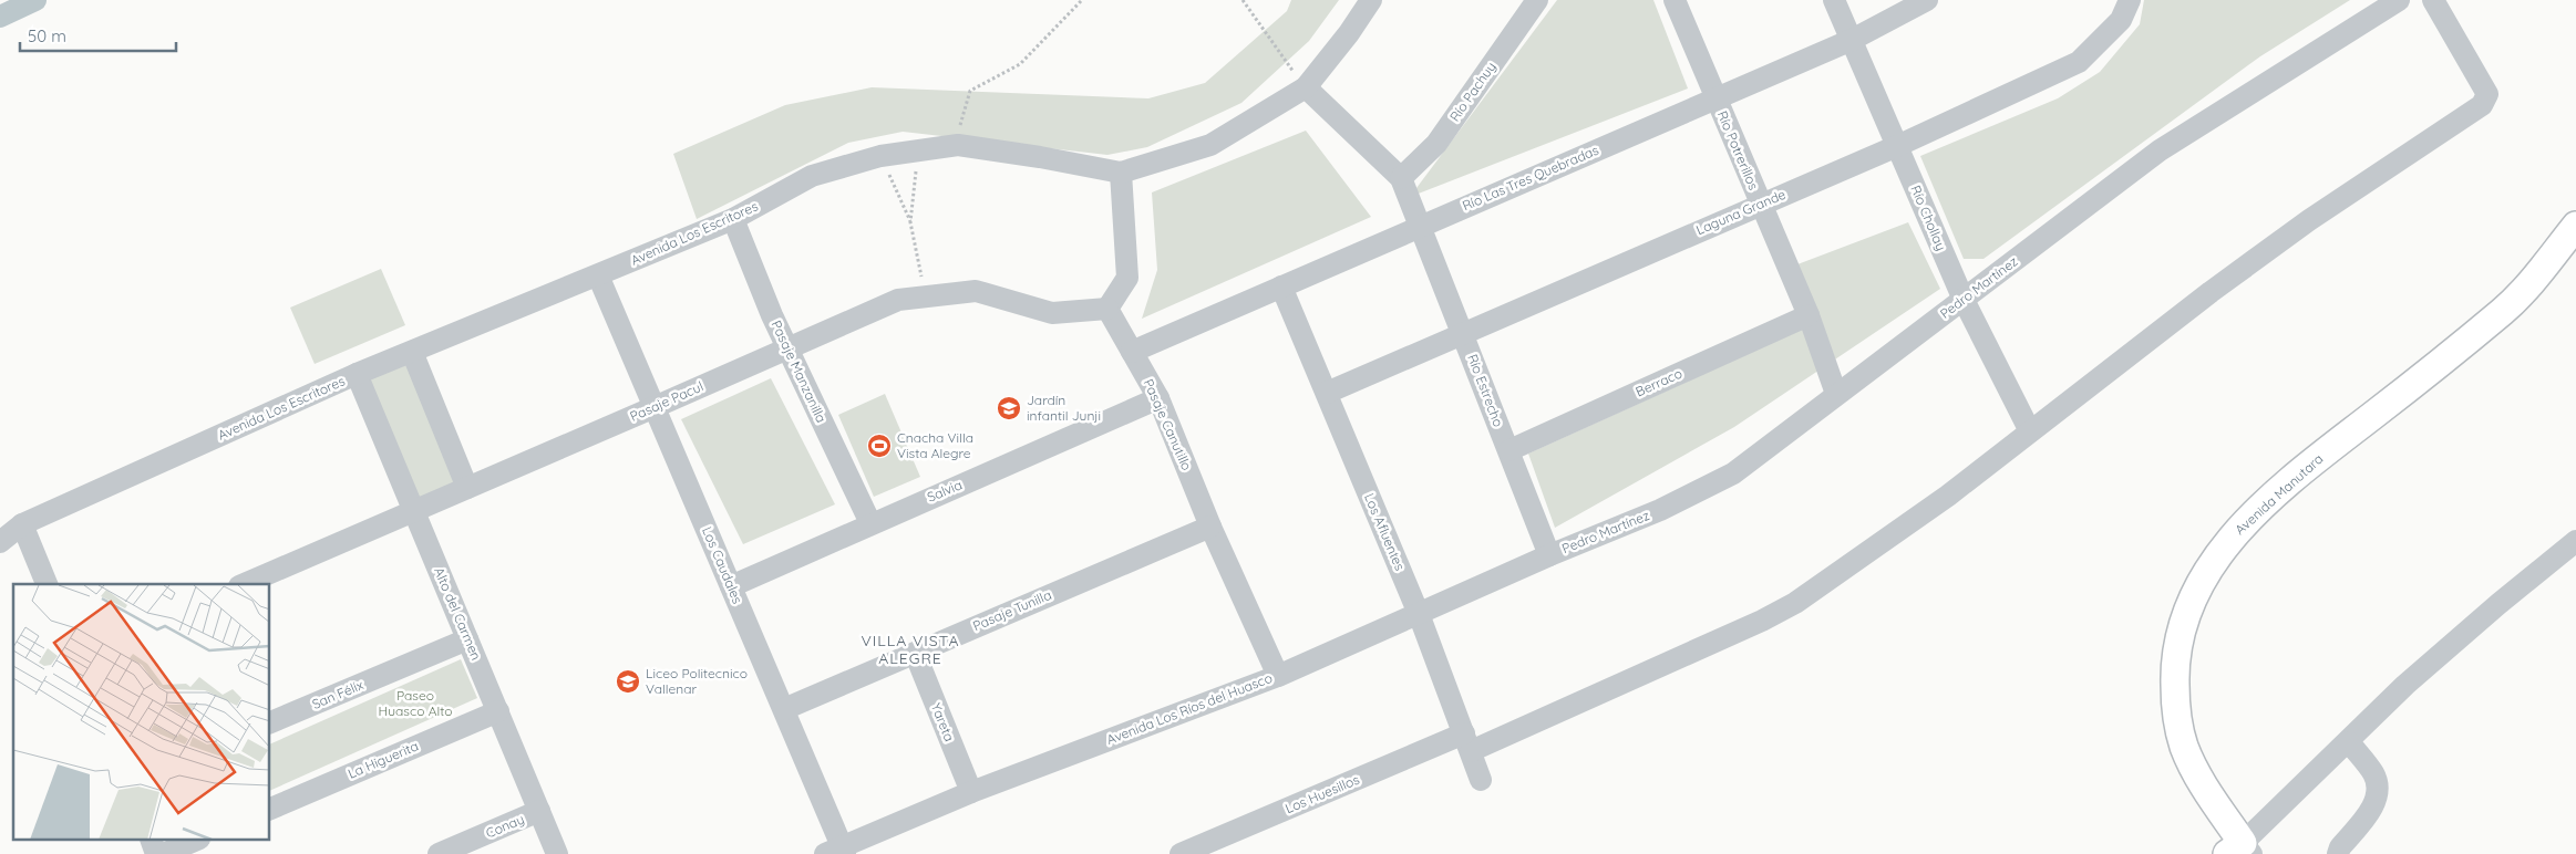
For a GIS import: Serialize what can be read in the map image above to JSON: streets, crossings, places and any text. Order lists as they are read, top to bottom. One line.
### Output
{"streets":{"main road":["Avenida Manutara"],"street":["Río Pachuy","Río Potrerillos","Río Las Tres Quebradas","Laguna Grande","Río Chollay","Avenida Los Escritores","Pedro Martínez","Pasaje Manzanilla","Berraco","Río Estrecho","Pasaje Pacul","Pasaje Canutillo","Salvia","Los Afluentes","Los Caudales","Pasaje Tunilla","Alto del Carmen","San Félix","Avenida Los Ríos del Huasco","Yareta","La Higuerita","Los Huesillos","Conay"]},"crossings":[["Río Potrerillos","Río Las Tres Quebradas"],["Río Potrerillos","Laguna Grande"],["Río Potrerillos","Pedro Martínez"],["Río Potrerillos","Berraco"],["Río Las Tres Quebradas","Río Chollay"],["Río Las Tres Quebradas","Río Estrecho"],["Río Las Tres Quebradas","Pasaje Canutillo"],["Río Las Tres Quebradas","Los Afluentes"],["Laguna Grande","Río Chollay"],["Laguna Grande","Río Estrecho"],["Laguna Grande","Los Afluentes"],["Río Chollay","Pedro Martínez"],["Río Chollay","Los Huesillos"],["Avenida Los Escritores","Pasaje Manzanilla"],["Avenida Los Escritores","Los Caudales"],["Avenida Los Escritores","Alto del Carmen"],["Pedro Martínez","Río Estrecho"],["Pedro Martínez","Avenida Los Ríos del Huasco"],["Pasaje Manzanilla","Pasaje Pacul"],["Pasaje Manzanilla","Salvia"],["Berraco","Río Estrecho"],["Río Estrecho","Avenida Los Ríos del Huasco"],["Pasaje Pacul","Pasaje Canutillo"],["Pasaje Pacul","Los Caudales"],["Pasaje Pacul","Alto del Carmen"],["Pasaje Canutillo","Salvia"],["Pasaje Canutillo","Pasaje Tunilla"],["Pasaje Canutillo","Avenida Los Ríos del Huasco"],["Salvia","Los Caudales"],["Los Afluentes","Avenida Los Ríos del Huasco"],["Los Afluentes","Los Huesillos"],["Los Caudales","Pasaje Tunilla"],["Los Caudales","Avenida Los Ríos del Huasco"],["Pasaje Tunilla","Yareta"],["Alto del Carmen","San Félix"],["Alto del Carmen","La Higuerita"],["Alto del Carmen","Conay"],["Avenida Los Ríos del Huasco","Yareta"]],"districts":["VILLA VISTA ALEGRE"],"parks":["Paseo Huasco Alto"],"places":{"school or university":["Jardín infantil Junji","Liceo Politecnico Vallenar"],"sports":["Cnacha Villa Vista Alegre"]},"scale_bar":"50 m"}
